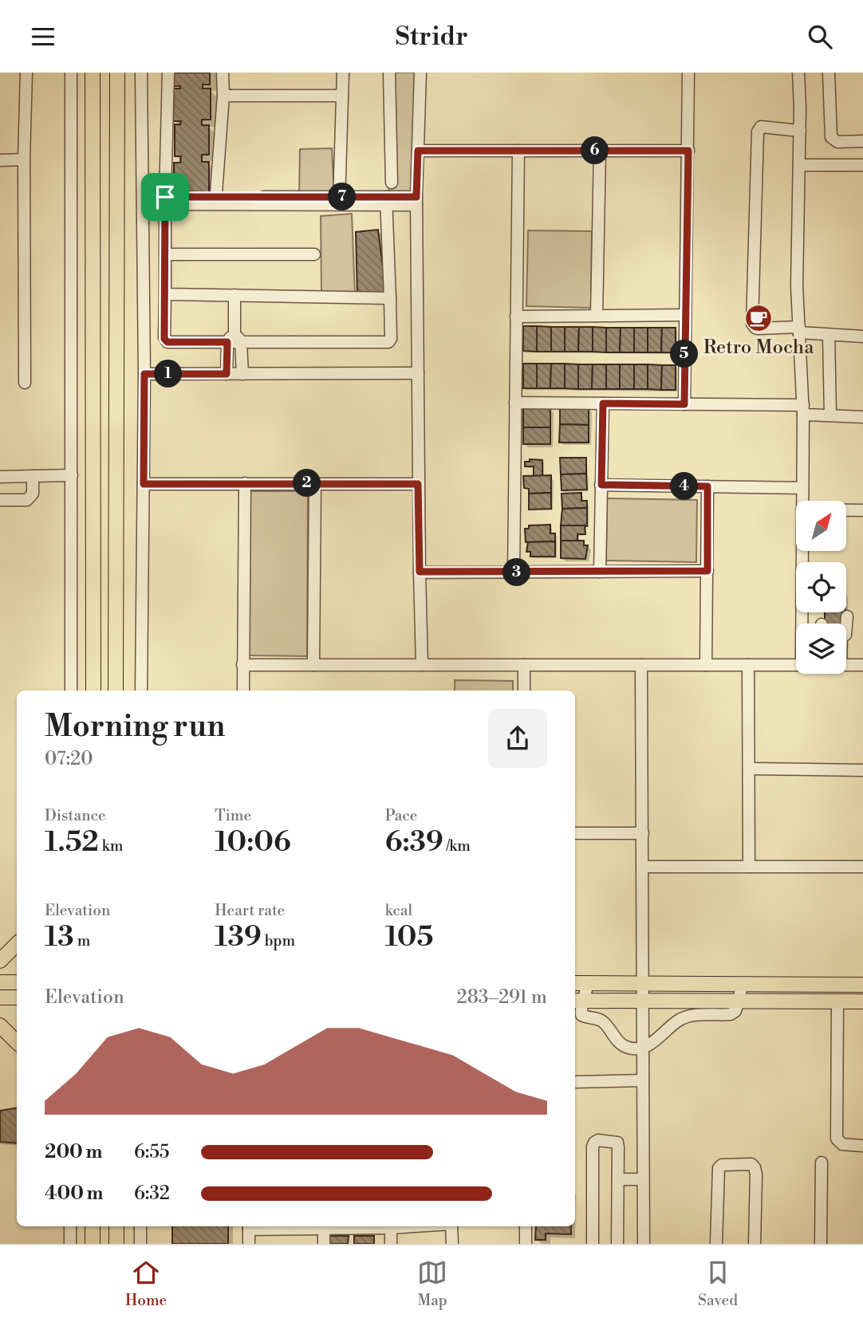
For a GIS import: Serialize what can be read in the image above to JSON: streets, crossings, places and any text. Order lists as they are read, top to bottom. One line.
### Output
{"places":{"cafe":["Retro Mocha"]},"north":"top right","page":{"header":"Stridr","pins":["6","7","5","1","2","4","3"],"heading":["Morning run","07:20"],"stats":[["Distance","1.52 km"],["Time","10:06"],["Pace","6:39 /km"],["Elevation","13 m"],["Heart rate","139 bpm"],["kcal","105"]],"chart":["Elevation","283–291 m"],"list":[{"name":"200 m","note":"6:55"},{"name":"400 m","note":"6:32"}],"tabs":["Home","Map","Saved"]}}
